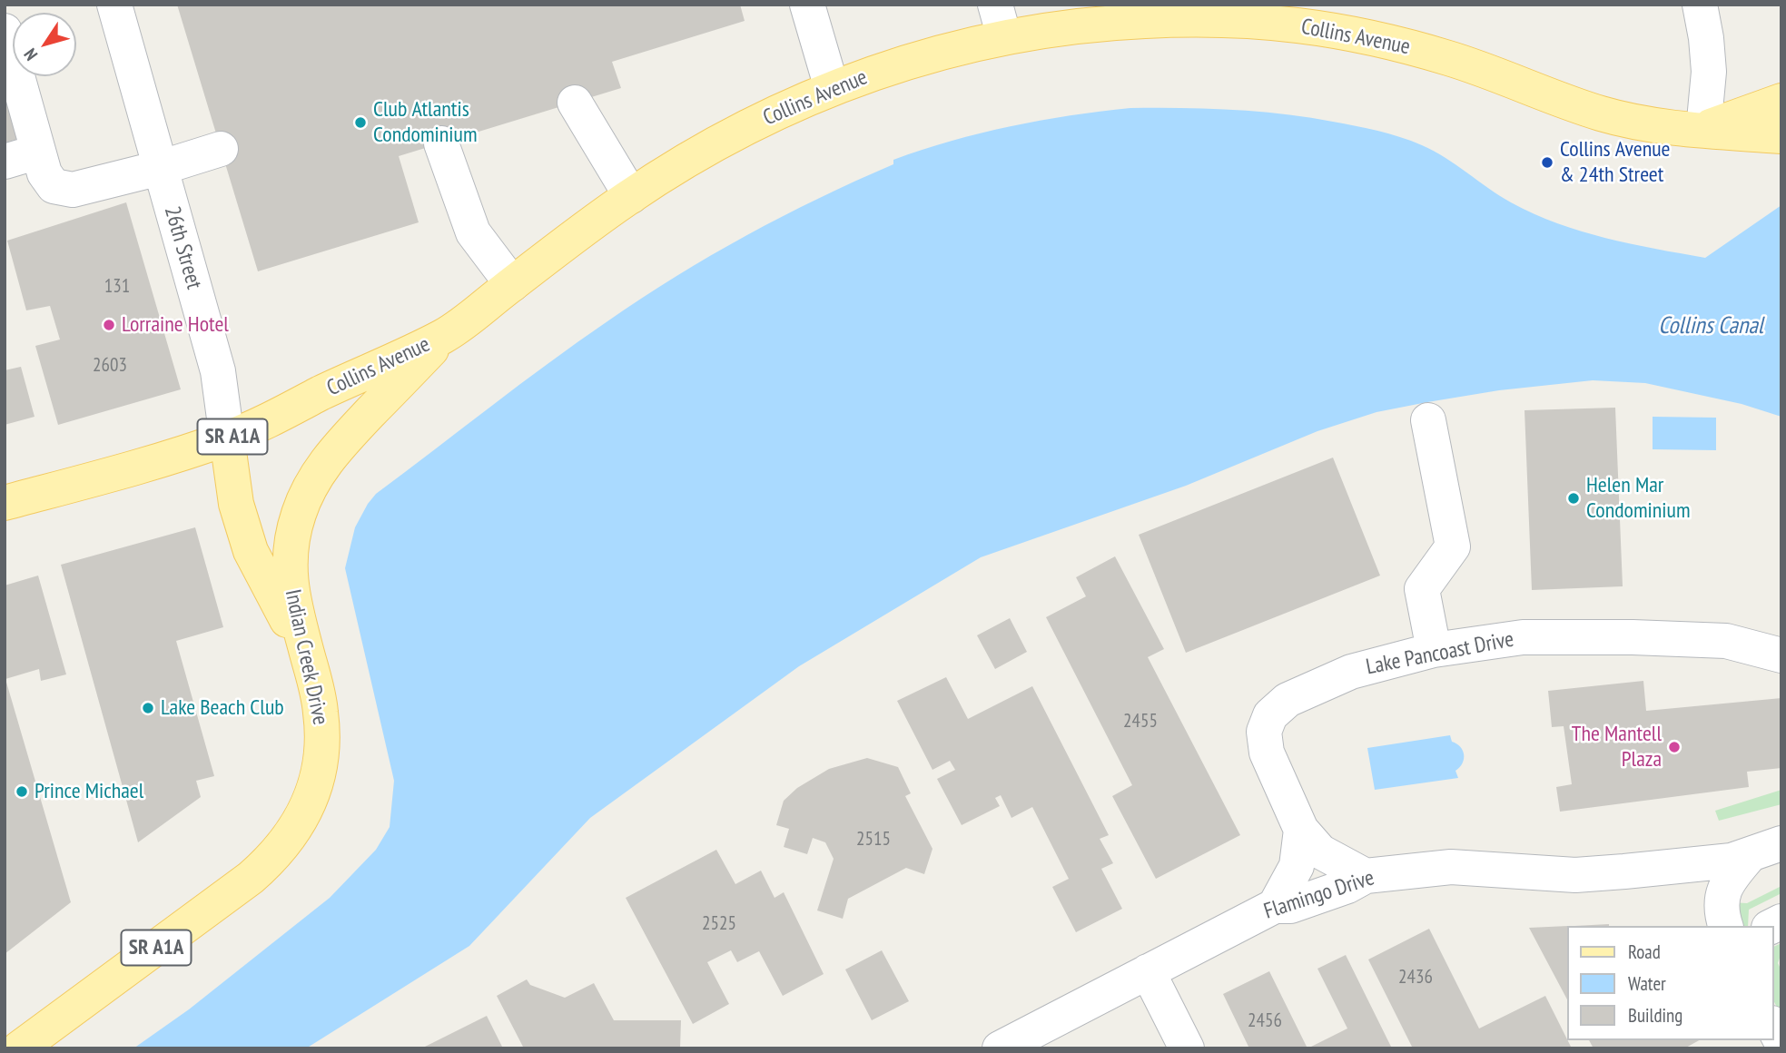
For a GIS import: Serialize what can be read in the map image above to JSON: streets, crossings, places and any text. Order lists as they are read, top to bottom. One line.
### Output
{"streets":{"main road":["Collins Avenue","26th Street","SR A1A","Indian Creek Drive"],"street":["Lake Pancoast Drive","Flamingo Drive"]},"crossings":[["Collins Avenue","26th Street"],["Collins Avenue","Indian Creek Drive"],["26th Street","Indian Creek Drive"],["Lake Pancoast Drive","Flamingo Drive"]],"water":["Collins Canal"],"places":["Club Atlantis Condominium","Collins Avenue & 24th Street","Lorraine Hotel","Helen Mar Condominium","Lake Beach Club","The Mantell Plaza","Prince Michael"],"house_numbers":["131","2603","2455","2515","2525","2436","2456"],"legend":["Road","Water","Building"],"north":"bottom left"}
